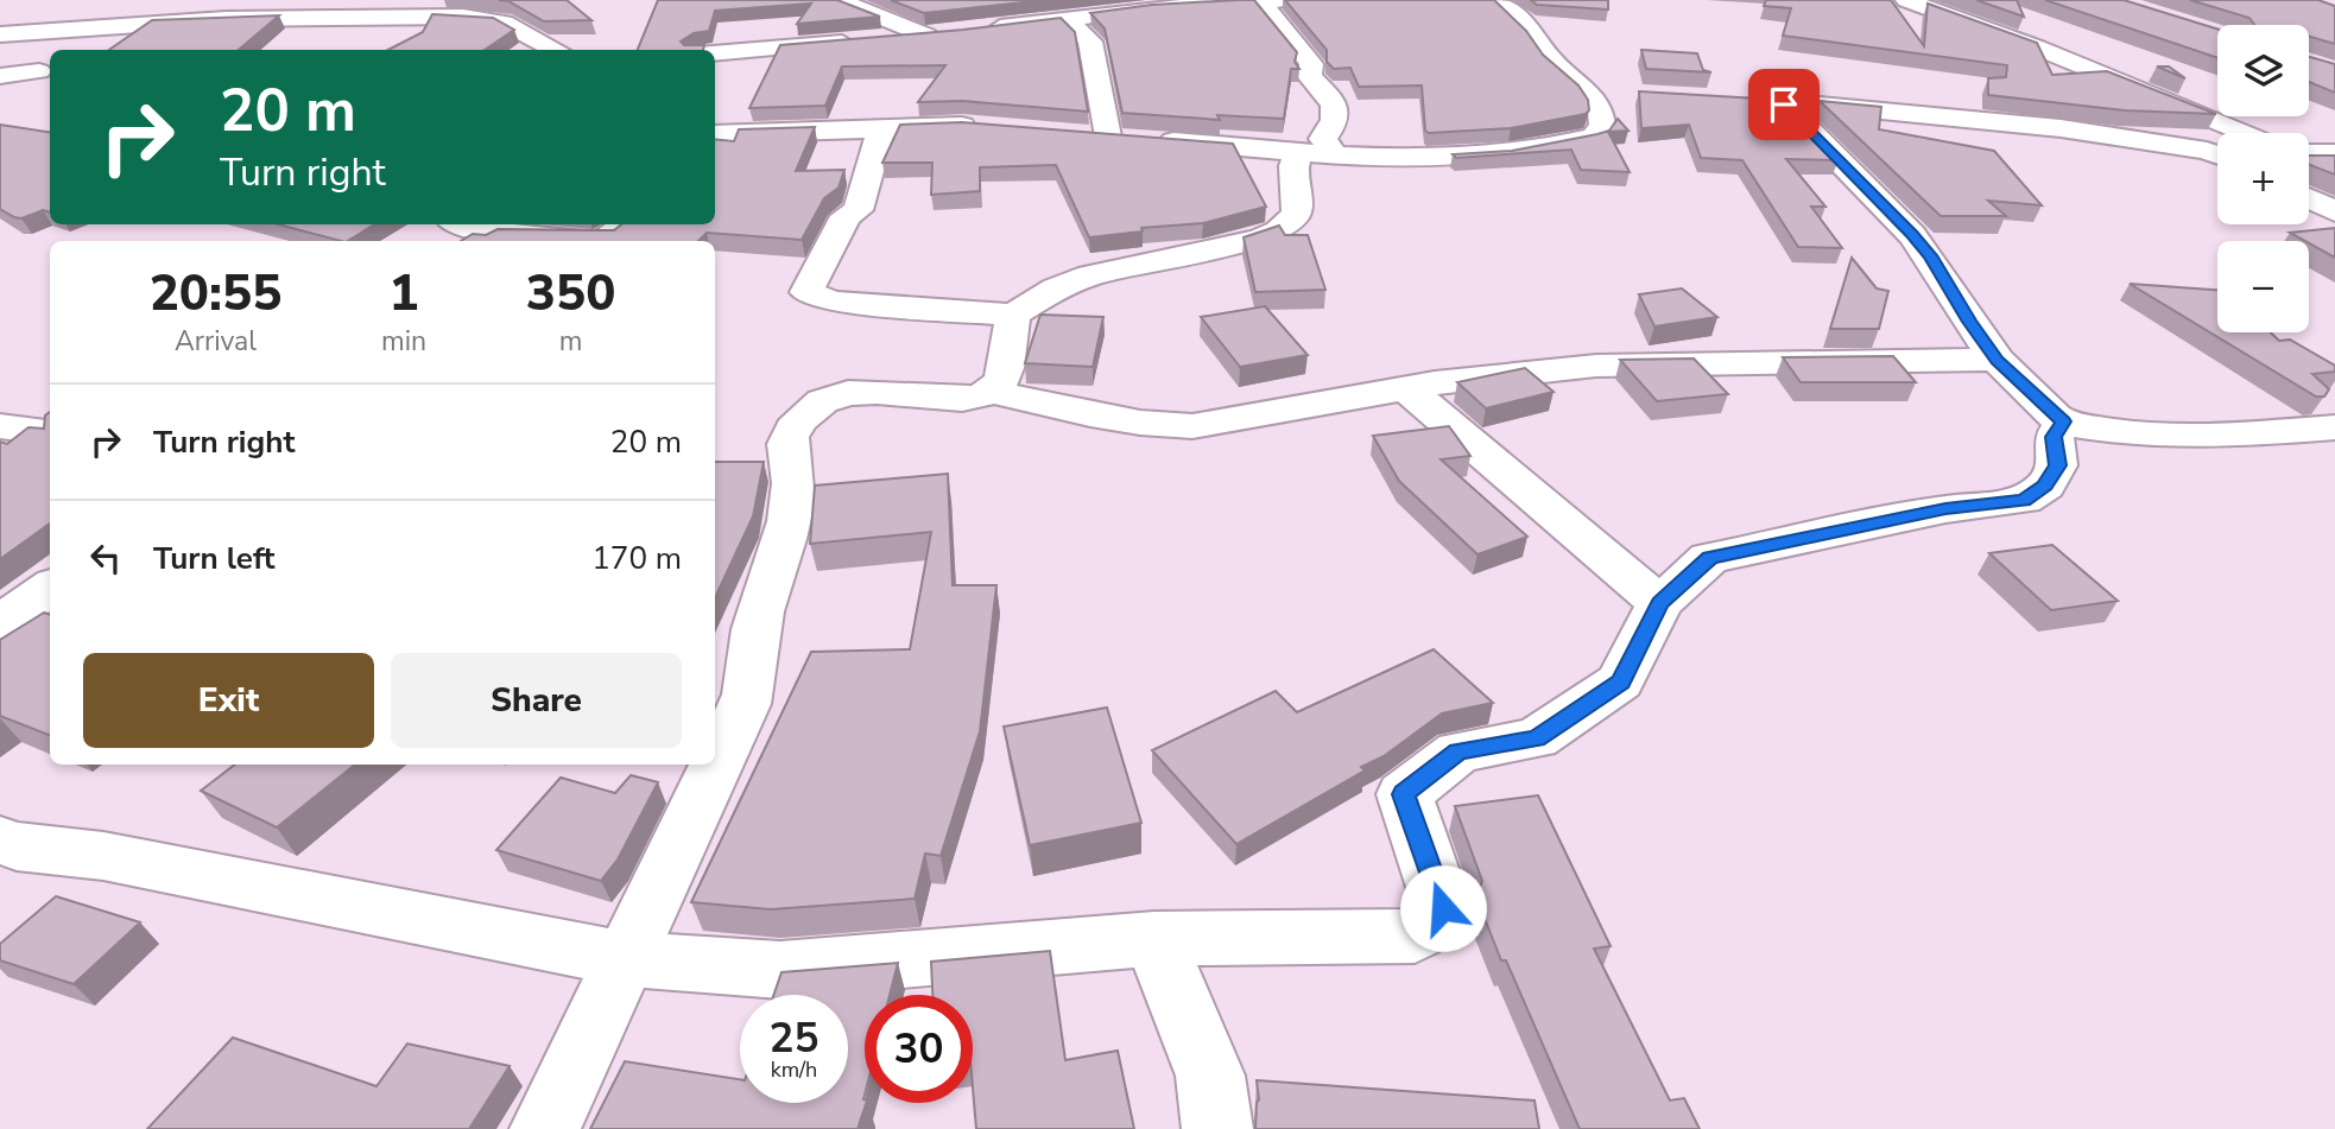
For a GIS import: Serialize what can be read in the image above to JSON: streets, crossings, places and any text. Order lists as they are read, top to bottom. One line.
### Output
{"page":{"map_buttons":["+","−"],"turn":["20 m","Turn right"],"eta":["20:55","Arrival","1","min","350","m"],"list":[{"name":"Turn right","value":"20 m"},{"name":"Turn left","value":"170 m"}],"buttons":["Exit","Share"],"speed":"25 km/h","limit":"30"}}
